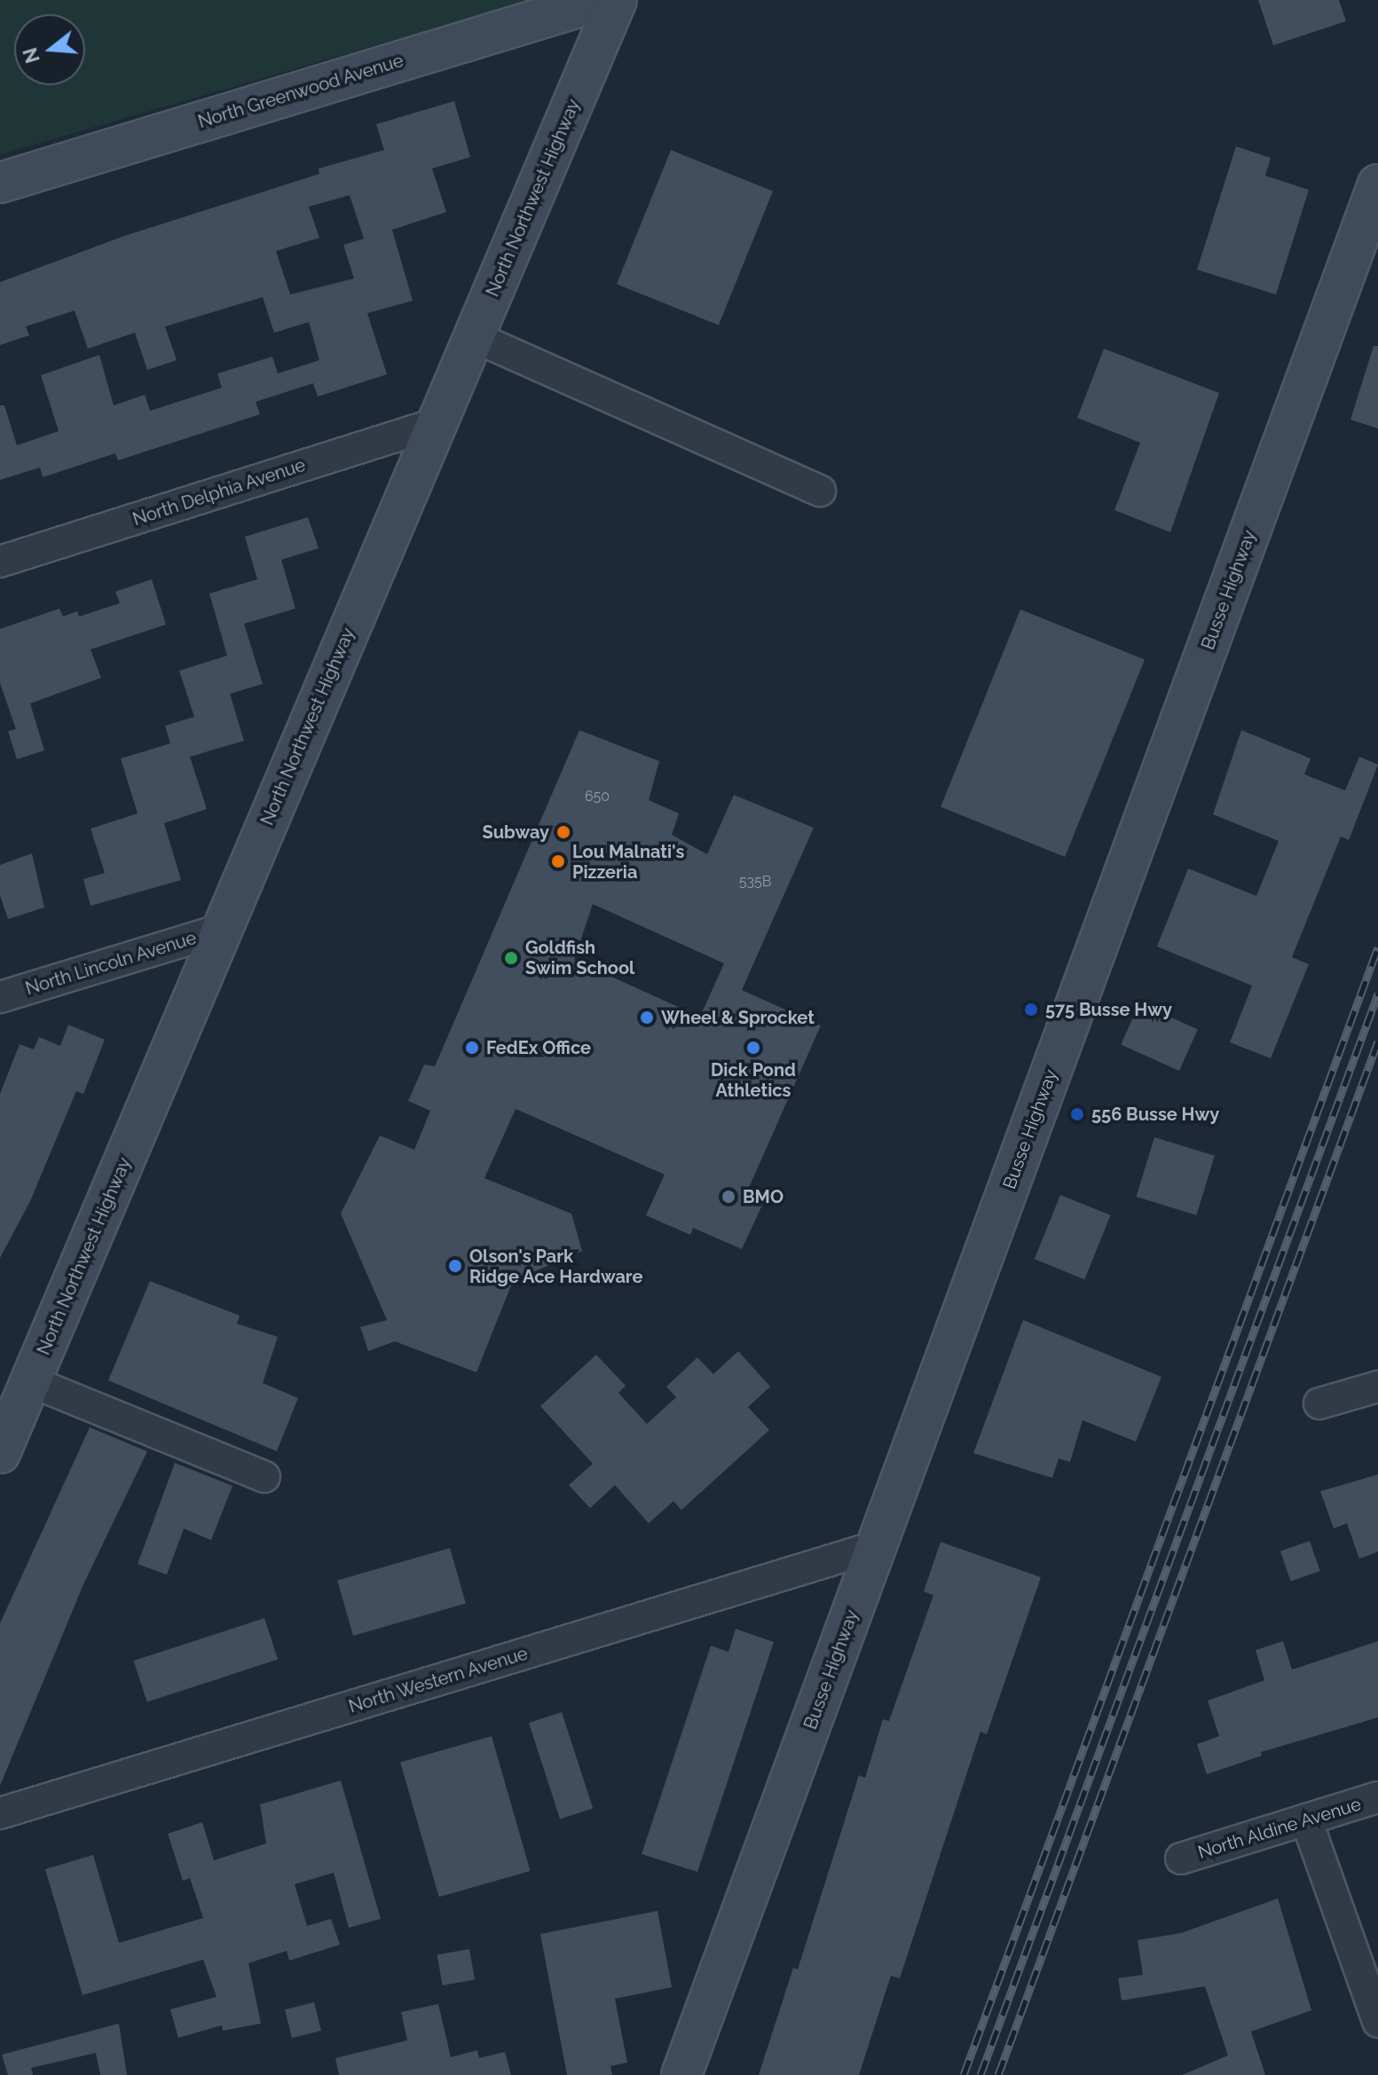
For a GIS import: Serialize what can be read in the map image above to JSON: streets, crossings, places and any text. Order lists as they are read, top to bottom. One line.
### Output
{"streets":{"main road":["North Greenwood Avenue","North Northwest Highway","Busse Highway"],"street":["North Delphia Avenue","North Lincoln Avenue","North Western Avenue","North Aldine Avenue"]},"crossings":[["North Northwest Highway","North Delphia Avenue"],["North Northwest Highway","North Lincoln Avenue"],["Busse Highway","North Western Avenue"]],"places":["Subway","Lou Malnati's Pizzeria","Goldfish Swim School","575 Busse Hwy","Wheel & Sprocket","FedEx Office","Dick Pond Athletics","556 Busse Hwy","BMO","Olson's Park Ridge Ace Hardware"],"house_numbers":["650","535B"],"north":"left"}
